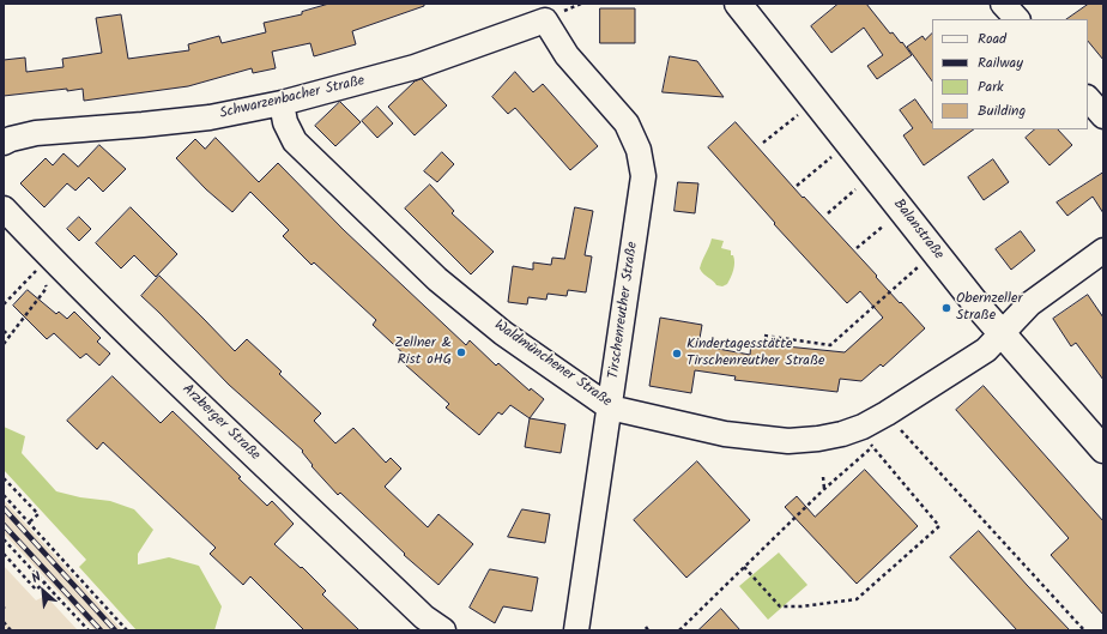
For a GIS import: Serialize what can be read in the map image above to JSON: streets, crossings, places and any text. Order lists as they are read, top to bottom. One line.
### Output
{"streets":{"street":["Schwarzenbacher Straße","Balanstraße","Tirschenreuther Straße","Waldmünchener Straße","Arzberger Straße"]},"crossings":[["Schwarzenbacher Straße","Tirschenreuther Straße"],["Schwarzenbacher Straße","Waldmünchener Straße"],["Balanstraße","Waldmünchener Straße"],["Tirschenreuther Straße","Waldmünchener Straße"]],"places":["Obernzeller Straße","Zellner & Rist oHG","Kindertagesstätte Tirschenreuther Straße"],"legend":["Road","Railway","Park","Building"],"north":"top left"}
